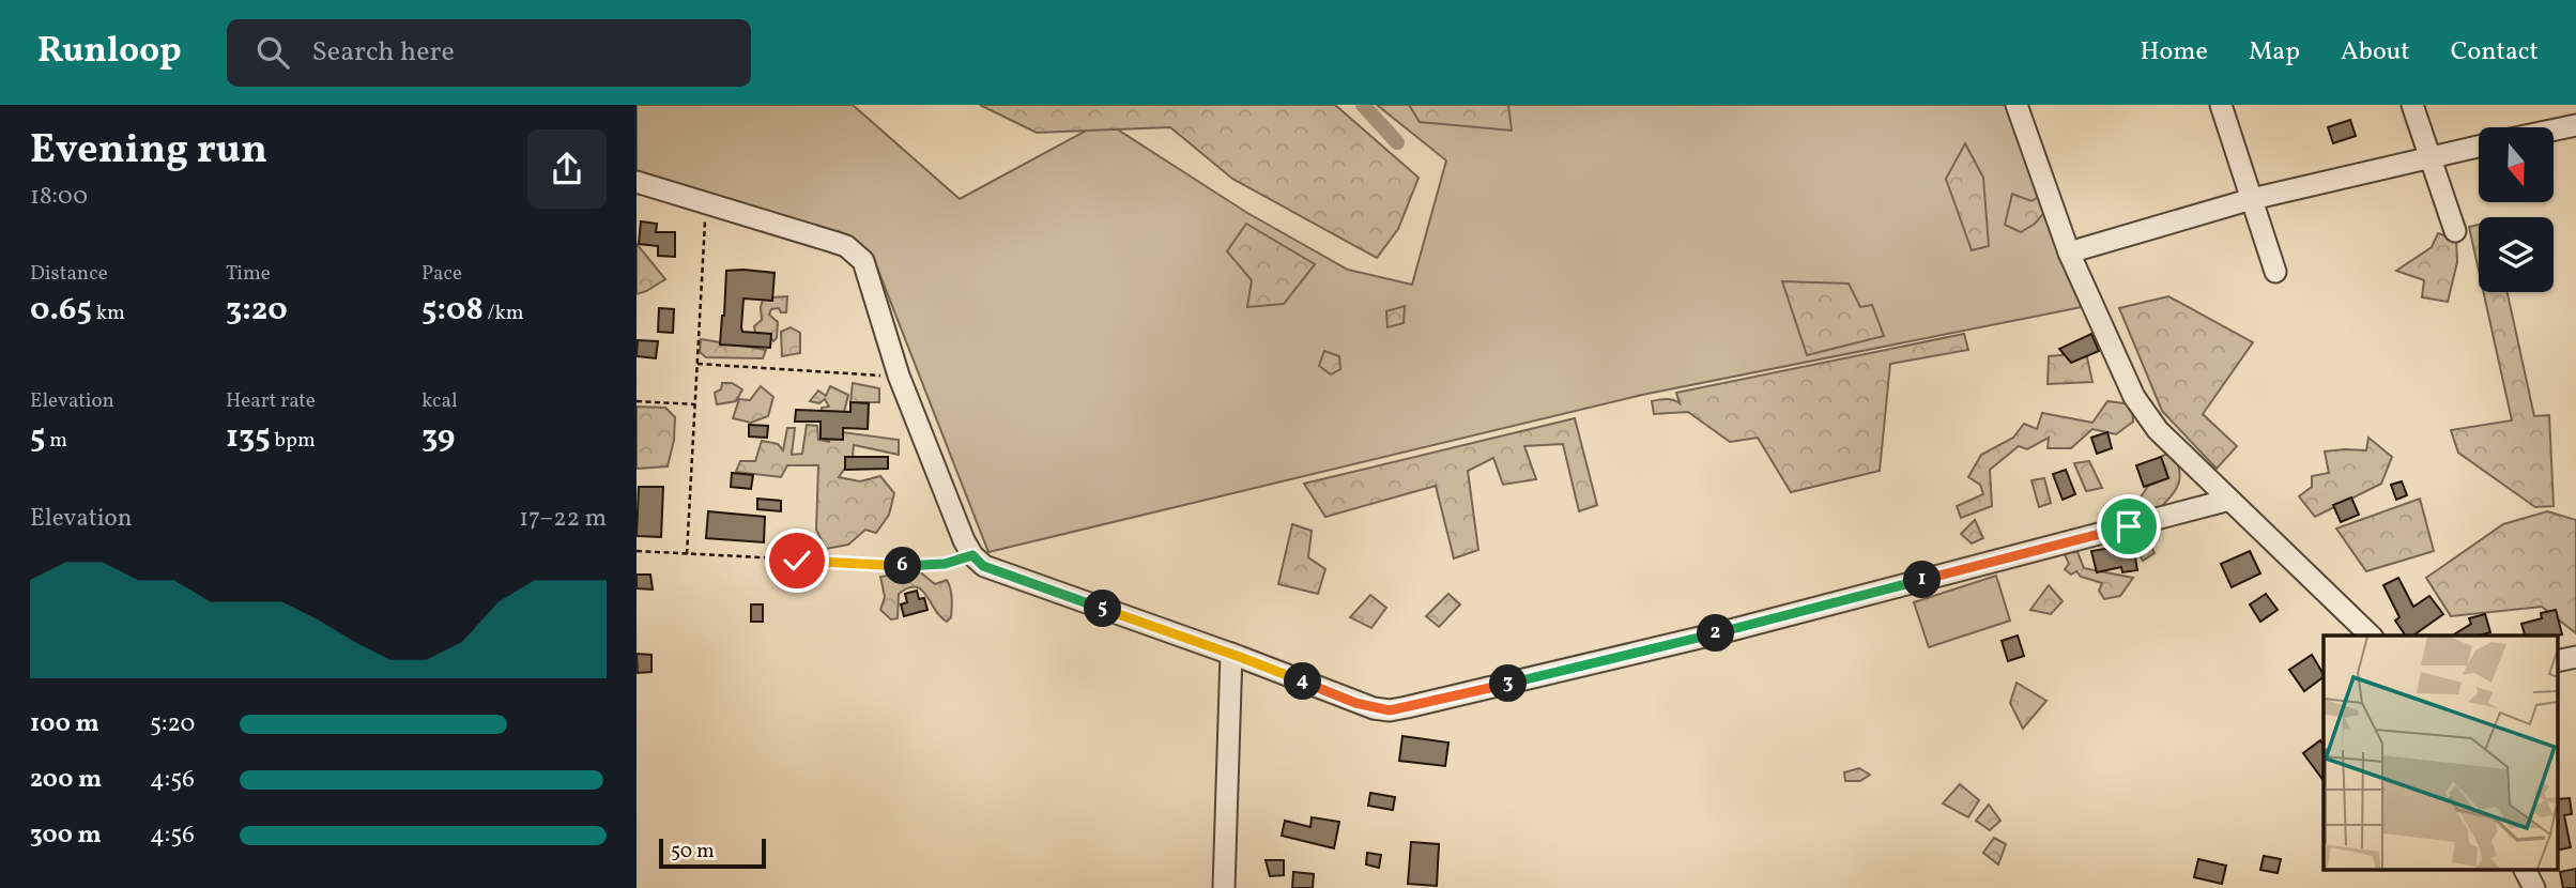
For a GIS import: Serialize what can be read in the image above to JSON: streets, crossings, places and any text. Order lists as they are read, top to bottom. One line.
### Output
{"scale_bar":"50 m","north":"bottom","page":{"header":"Runloop","search":"Search here","nav":["Home","Map","About","Contact"],"heading":["Evening run","18:00"],"stats":[["Distance","0.65 km"],["Time","3:20"],["Pace","5:08 /km"],["Elevation","5 m"],["Heart rate","135 bpm"],["kcal","39"]],"chart":["Elevation","17–22 m"],"pins":["6","1","5","2","4","3"],"list":[{"name":"100 m","note":"5:20"},{"name":"200 m","note":"4:56"},{"name":"300 m","note":"4:56"}],"scale":"50 m"}}
